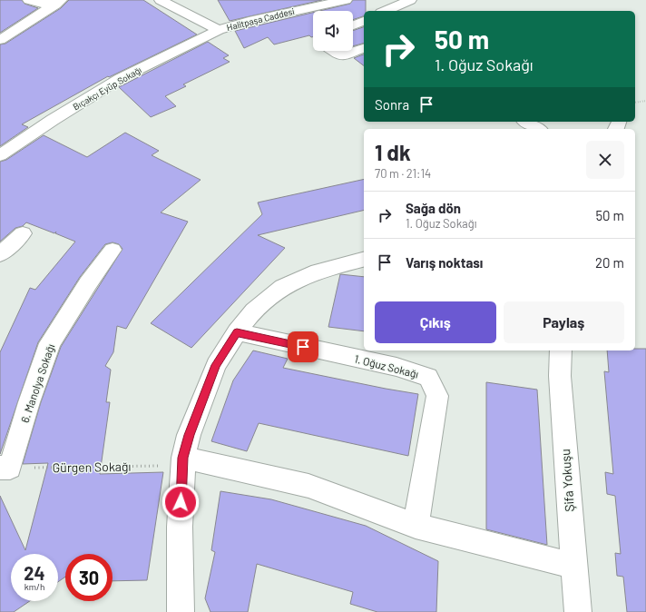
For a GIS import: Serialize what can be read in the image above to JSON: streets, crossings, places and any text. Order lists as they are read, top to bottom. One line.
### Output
{"streets":{"street":["Halitpaşa Caddesi","Bıçakçı Eyüp Sokağı","1. Oğuz Sokağı","6. Manolya Sokağı","Şifa Yokuşu"],"path":["Gürgen Sokağı"]},"crossings":[["Halitpaşa Caddesi","Bıçakçı Eyüp Sokağı"],["6. Manolya Sokağı","Gürgen Sokağı"]],"page":{"turn":["50 m","1. Oğuz Sokağı"],"then":"Sonra","heading":["1 dk","70 m · 21:14"],"list":[{"name":"Sağa dön","note":"1. Oğuz Sokağı","value":"50 m"},{"name":"Varış noktası","value":"20 m"}],"buttons":["Çıkış","Paylaş"],"speed":"24 km/h","limit":"30"}}
